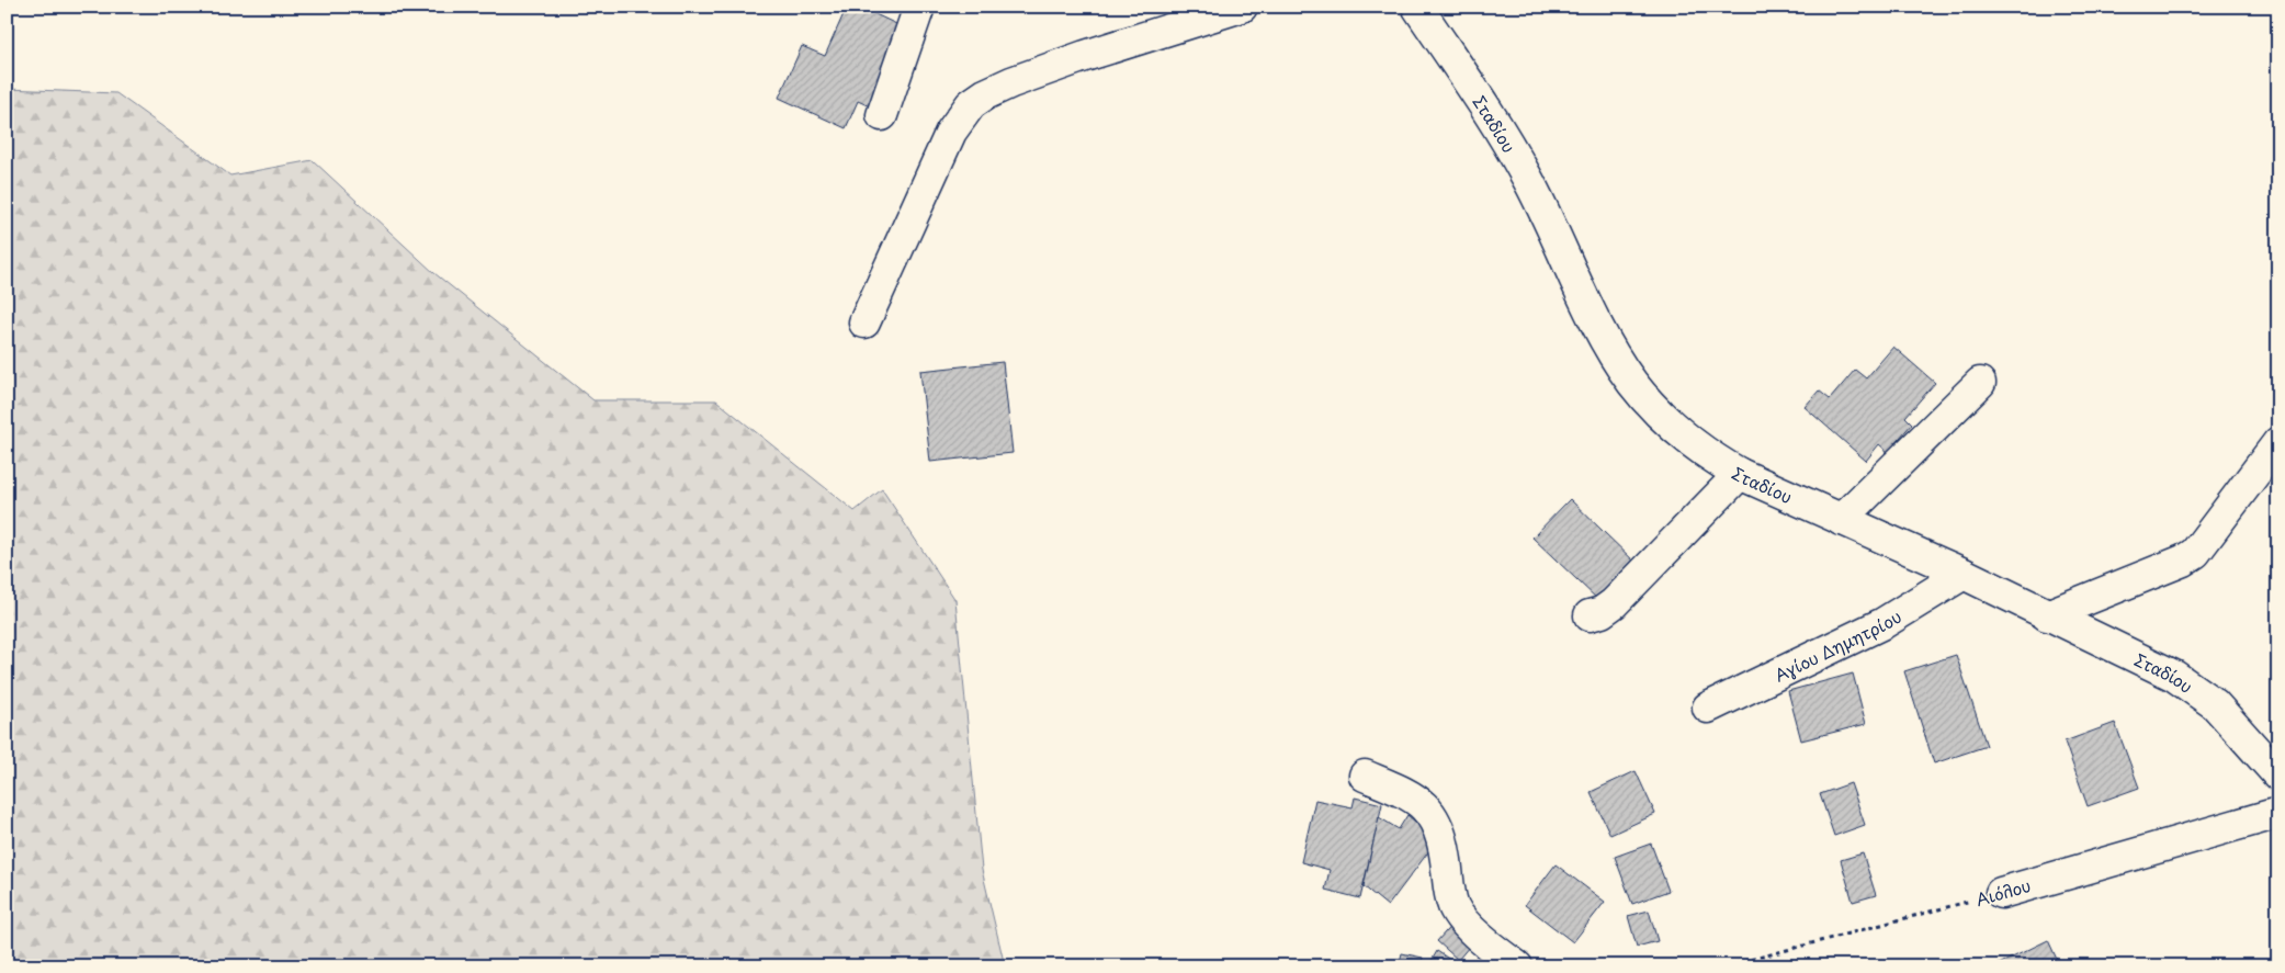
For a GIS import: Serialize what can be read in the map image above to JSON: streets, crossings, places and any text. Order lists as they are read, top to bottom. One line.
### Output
{"streets":{"street":["Σταδίου","Αγίου Δημητρίου","Αιόλου"]},"crossings":[["Σταδίου","Αγίου Δημητρίου"]]}
